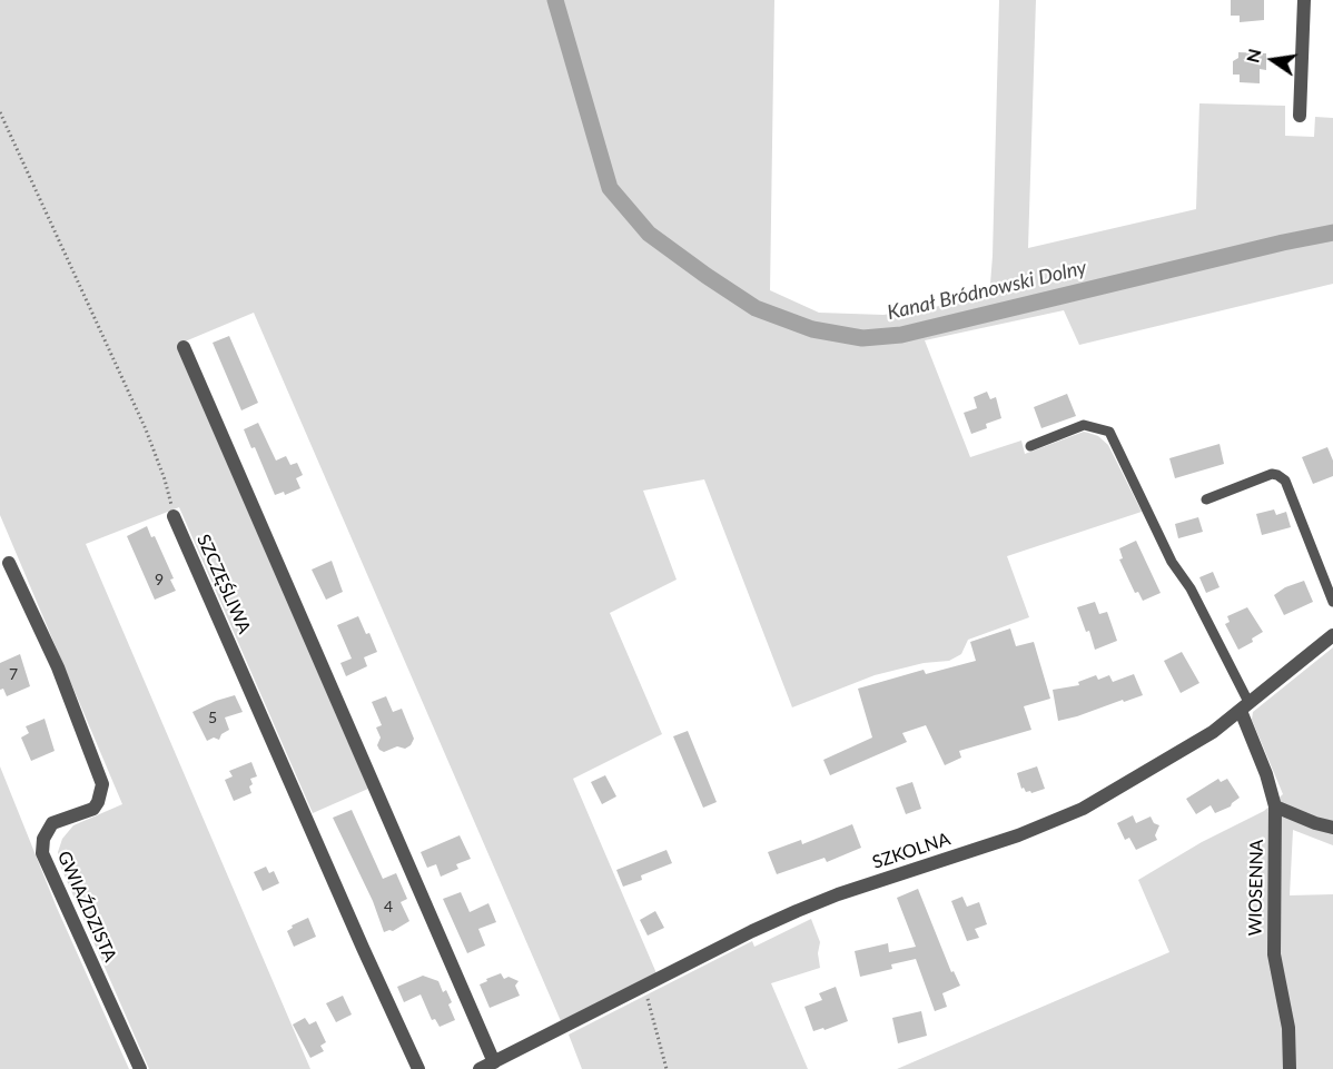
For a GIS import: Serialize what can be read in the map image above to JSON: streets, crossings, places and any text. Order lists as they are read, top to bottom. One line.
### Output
{"streets":{"street":["SZCZĘŚLIWA","SZKOLNA","WIOSENNA","GWIAŹDZISTA"]},"crossings":[["SZKOLNA","WIOSENNA"]],"water":["Kanał Bródnowski Dolny"],"house_numbers":["9","7","5","4"],"north":"left"}
